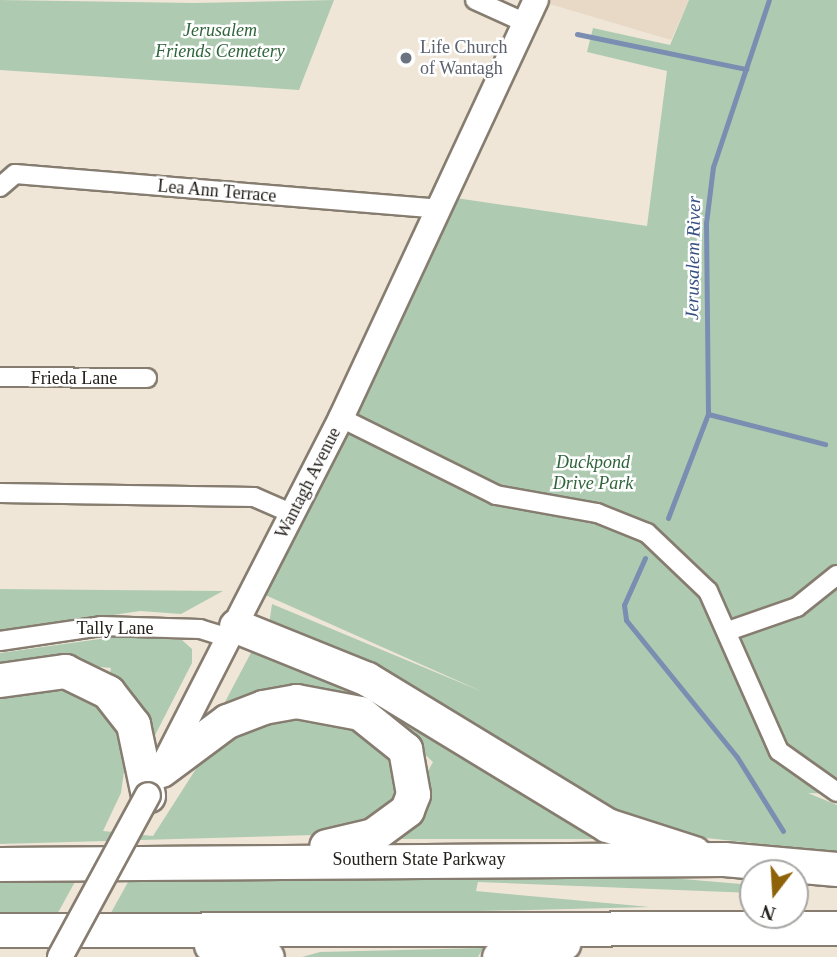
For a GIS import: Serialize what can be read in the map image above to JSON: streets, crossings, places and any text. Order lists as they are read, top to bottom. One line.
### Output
{"streets":{"highway":["Southern State Parkway"],"main road":["Wantagh Avenue"],"street":["Lea Ann Terrace","Frieda Lane","Tally Lane"]},"crossings":[["Lea Ann Terrace","Wantagh Avenue"],["Wantagh Avenue","Tally Lane"]],"water":["Jerusalem River"],"parks":["Jerusalem Friends Cemetery","Duckpond Drive Park"],"places":["Life Church of Wantagh"],"north":"bottom"}
